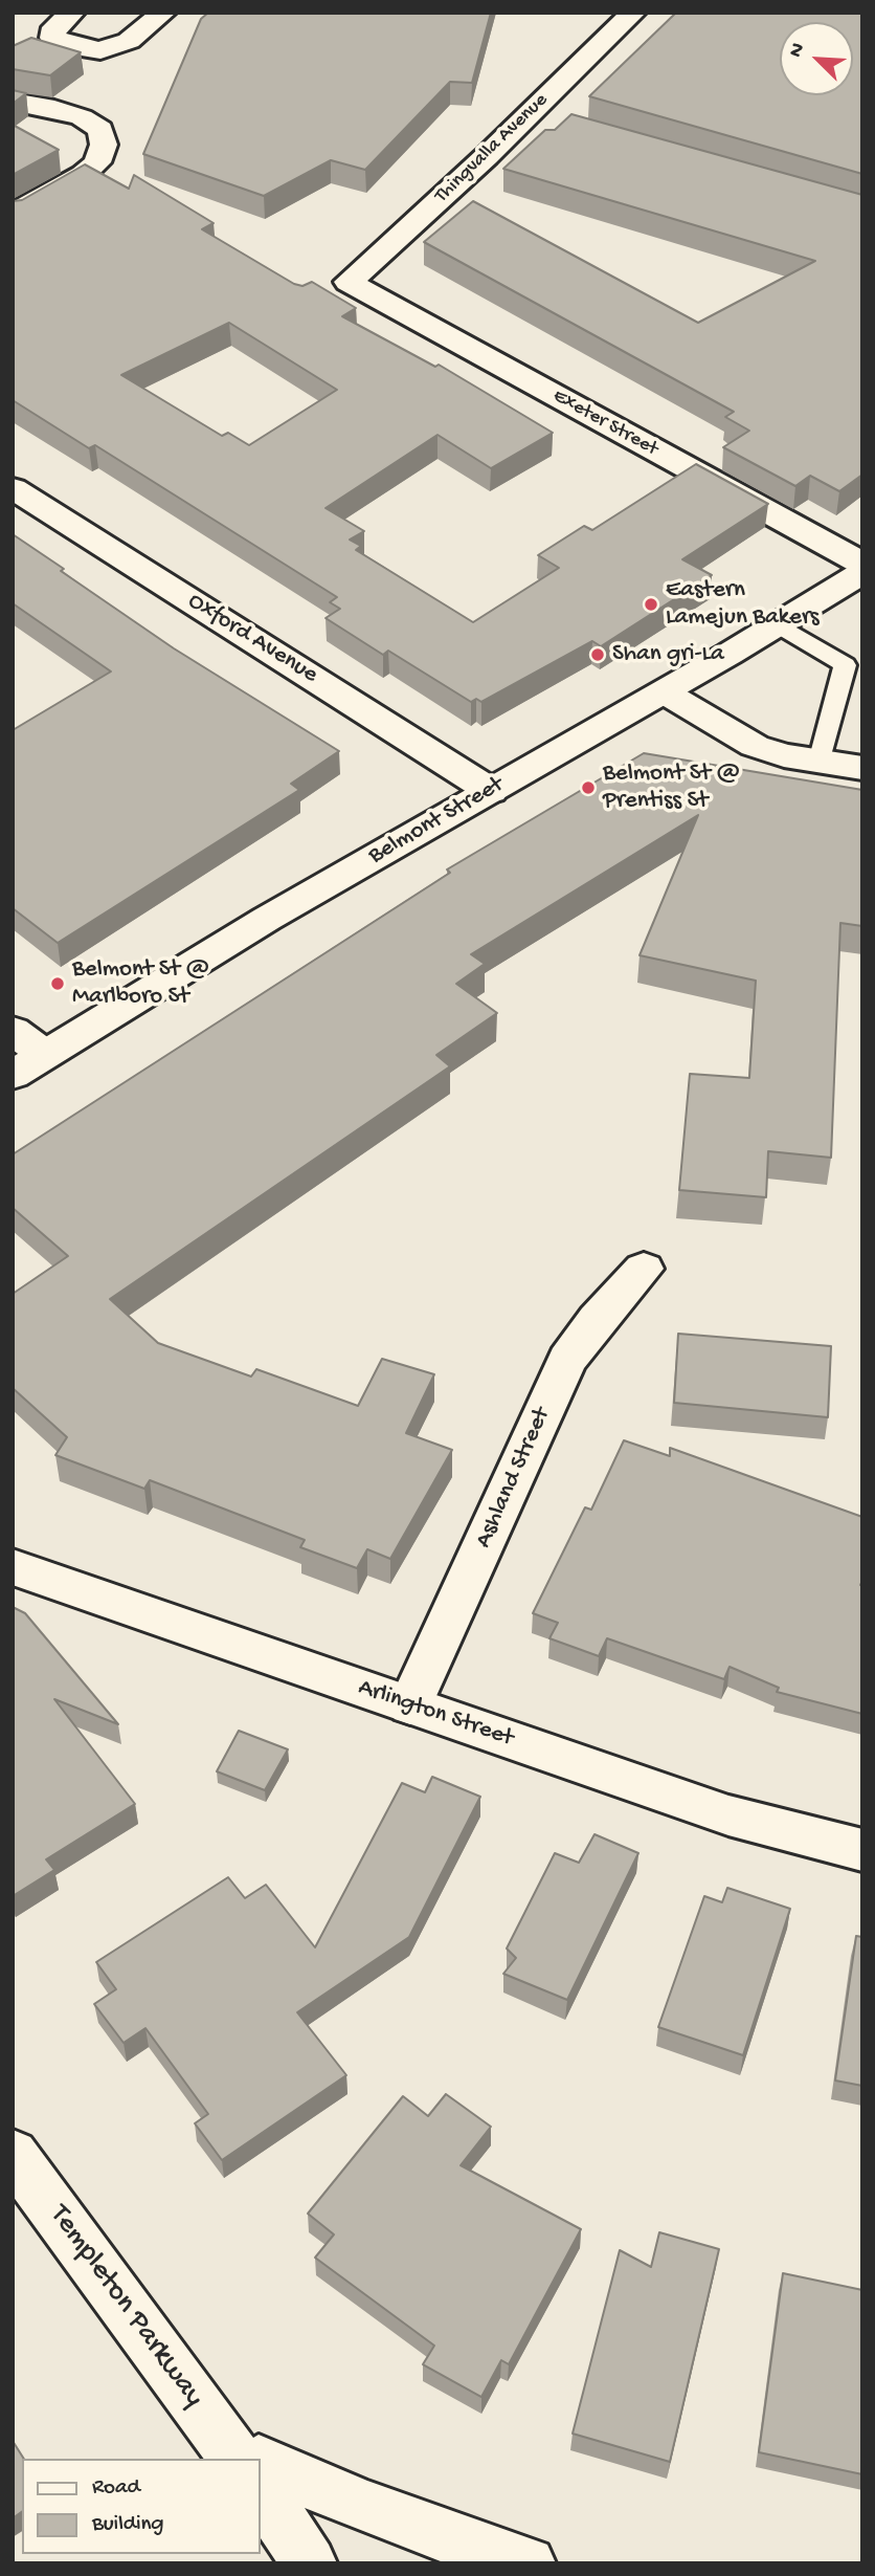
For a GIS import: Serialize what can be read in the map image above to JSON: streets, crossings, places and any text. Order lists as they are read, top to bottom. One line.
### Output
{"streets":{"street":["Thingvalla Avenue","Exeter Street","Oxford Avenue","Belmont Street","Ashland Street","Arlington Street","Templeton Parkway"]},"crossings":[["Thingvalla Avenue","Exeter Street"],["Oxford Avenue","Belmont Street"],["Ashland Street","Arlington Street"]],"places":["Eastern Lamejun Bakers","Shan gri-La","Belmont St @ Prentiss St","Belmont St @ Marlboro St"],"legend":["Road","Building"],"north":"top left"}
